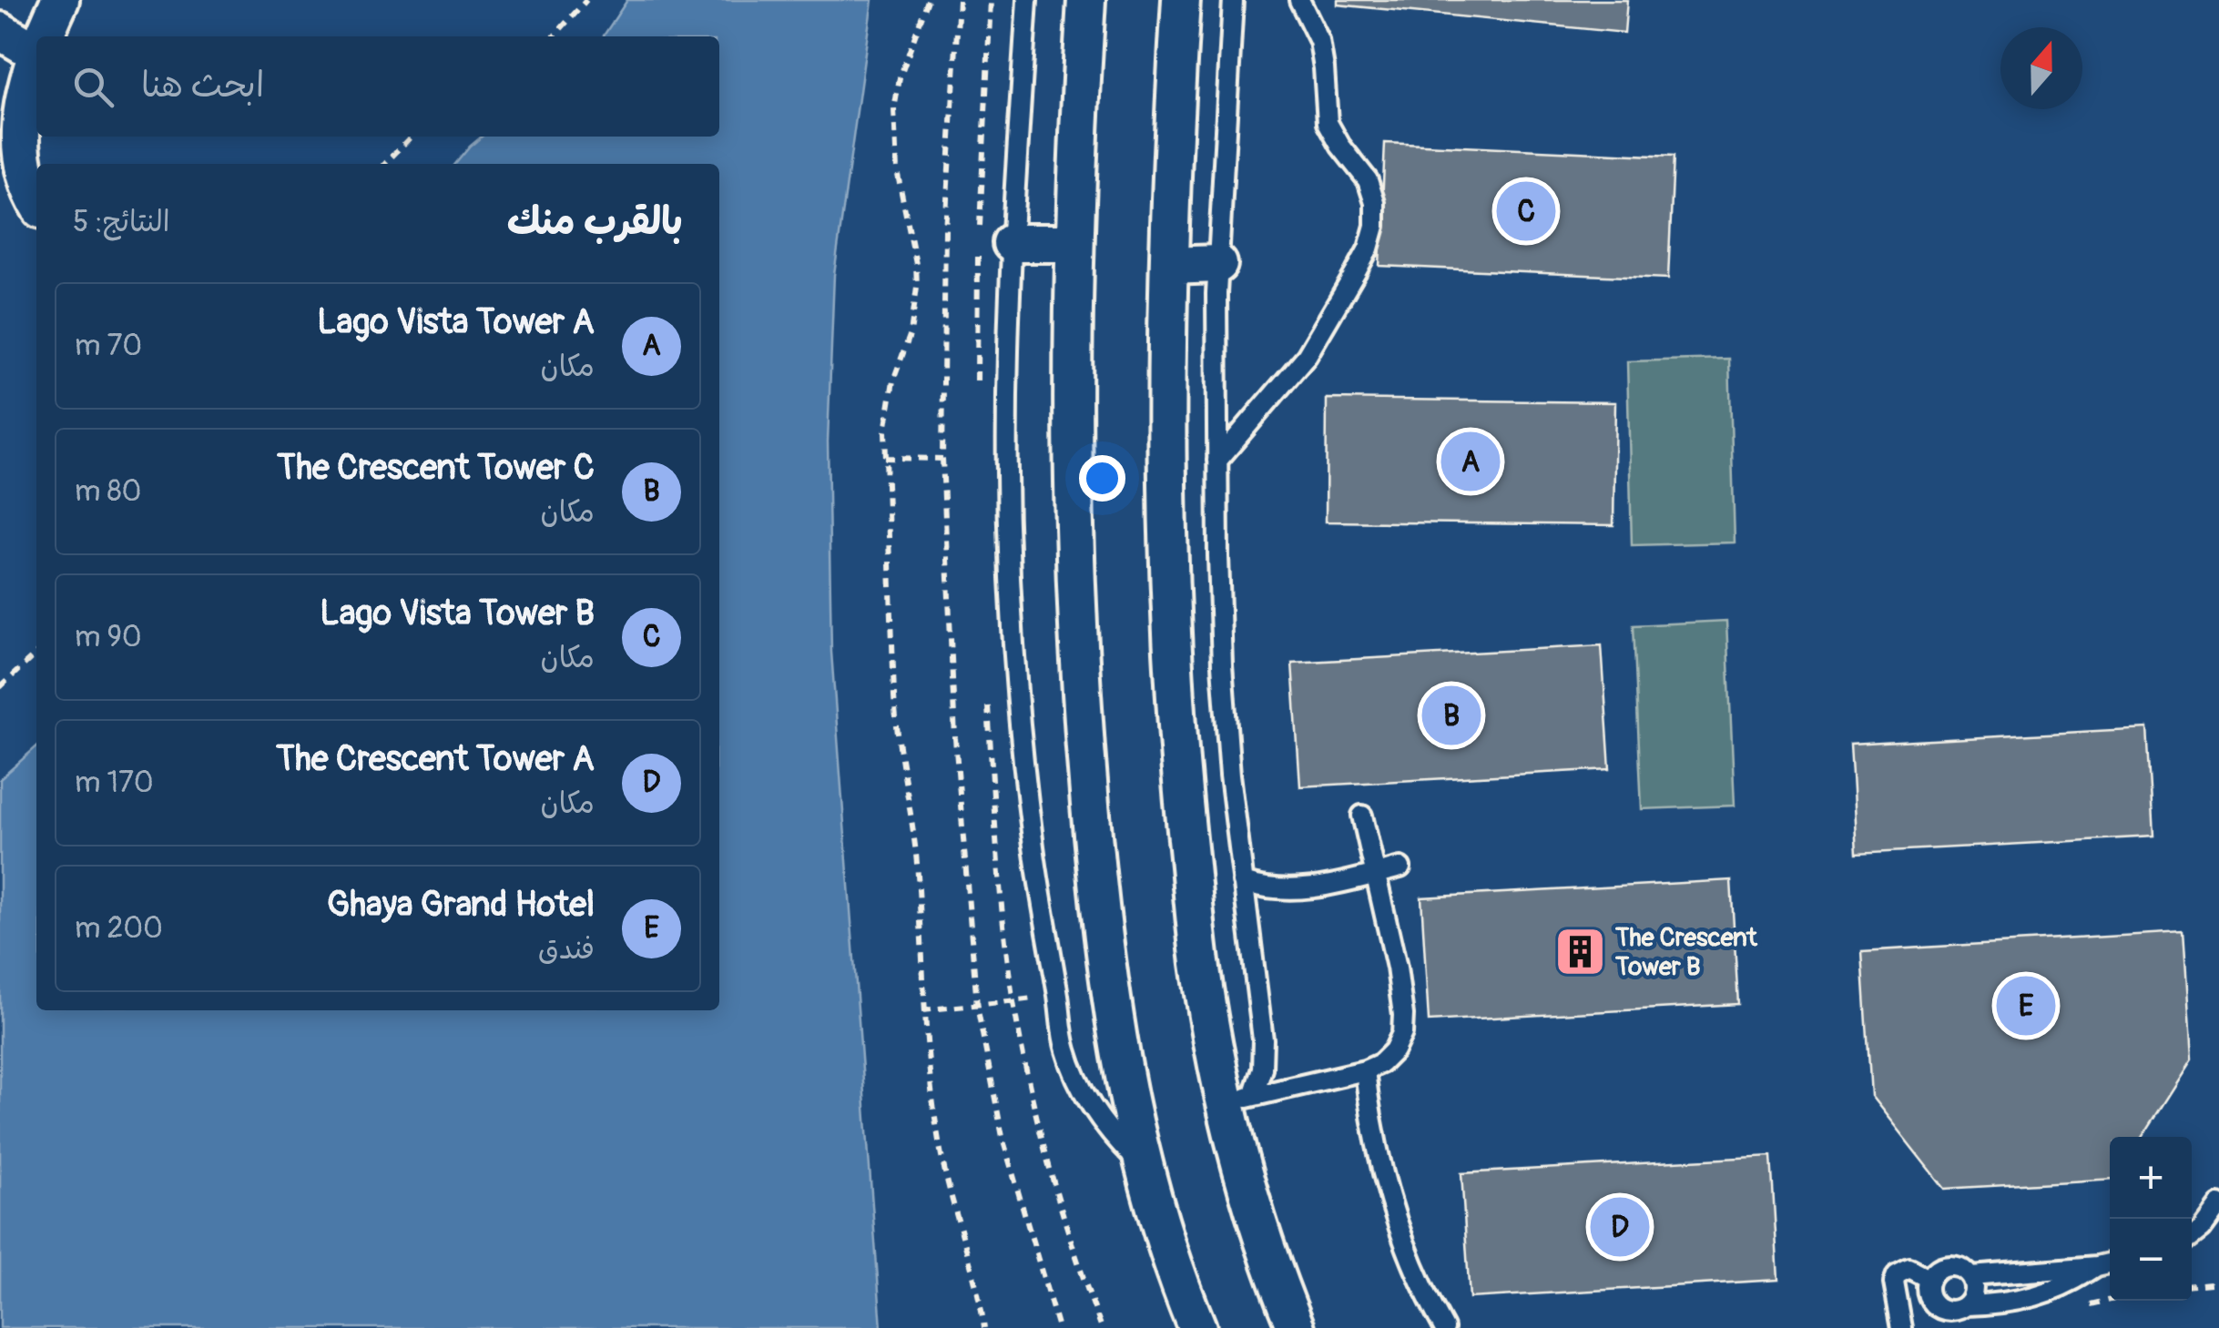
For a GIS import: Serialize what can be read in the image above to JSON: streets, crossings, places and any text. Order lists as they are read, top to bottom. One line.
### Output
{"places":{"building":["The Crescent Tower B"]},"north":"top","page":{"search":"ابحث هنا","heading":["بالقرب منك","النتائج: 5"],"pins":["C","A","B","E","D"],"list":[{"mark":"A","name":"Lago Vista Tower A","note":"مكان","value":"70 m"},{"mark":"B","name":"The Crescent Tower C","note":"مكان","value":"80 m"},{"mark":"C","name":"Lago Vista Tower B","note":"مكان","value":"90 m"},{"mark":"D","name":"The Crescent Tower A","note":"مكان","value":"170 m"},{"mark":"E","name":"Ghaya Grand Hotel","note":"فندق","value":"200 m"}],"map_buttons":["+","−"]}}
